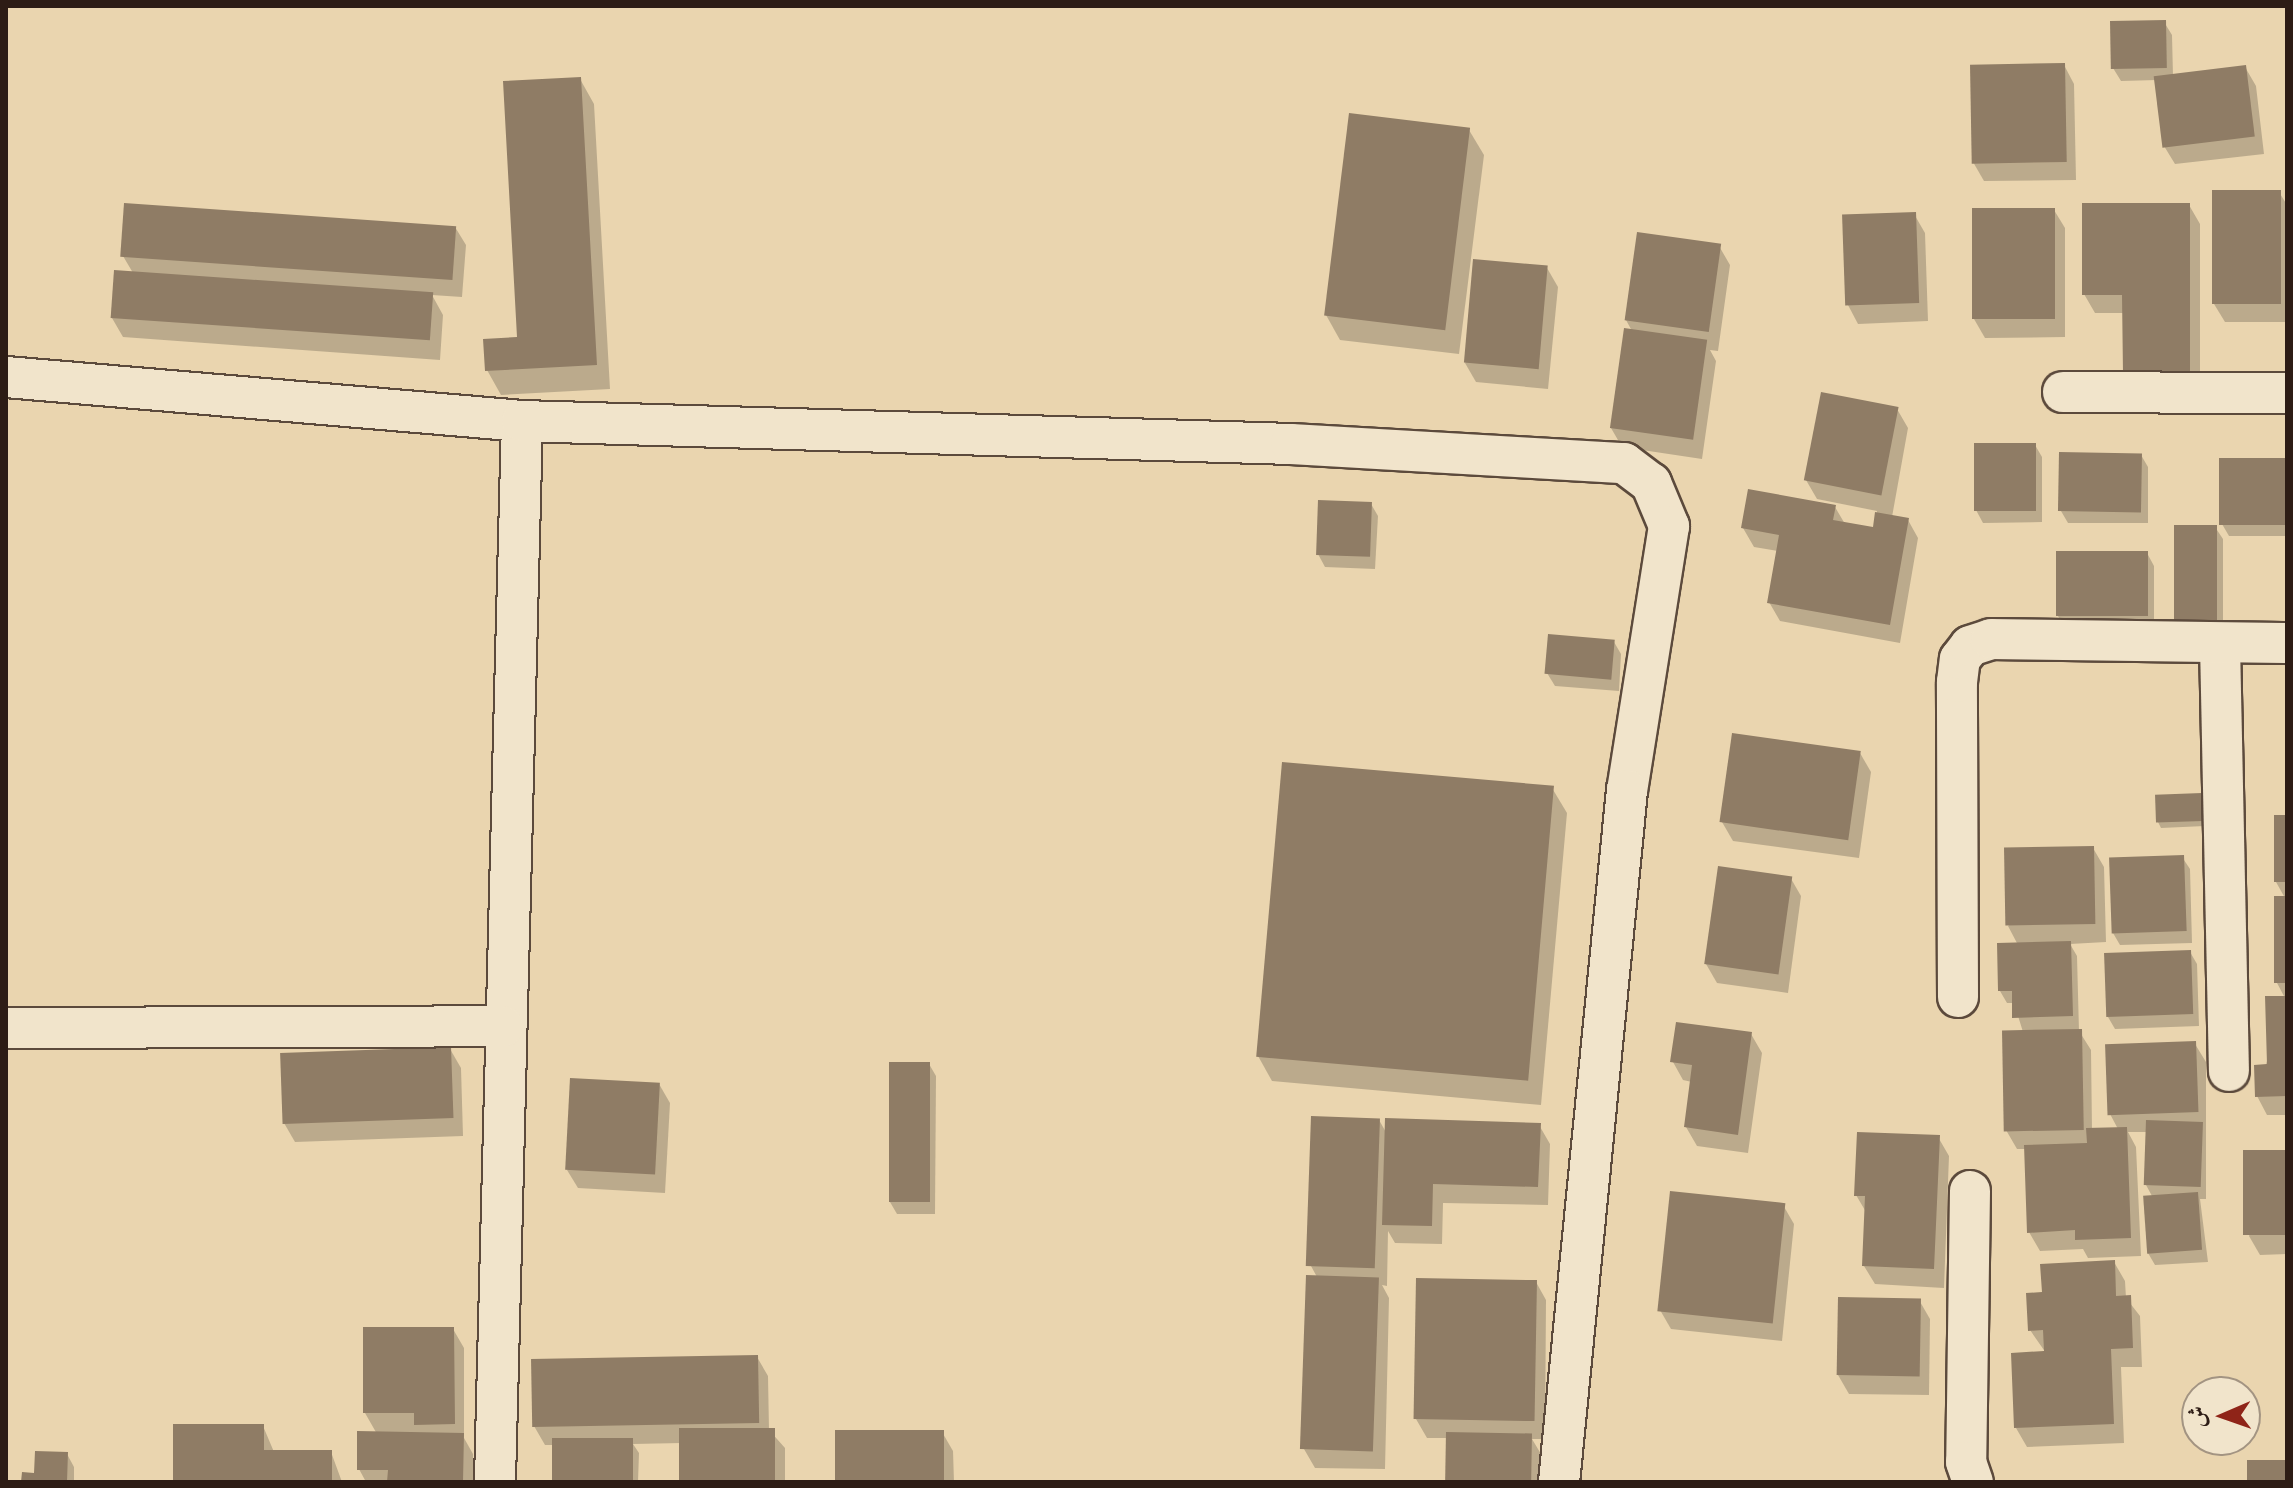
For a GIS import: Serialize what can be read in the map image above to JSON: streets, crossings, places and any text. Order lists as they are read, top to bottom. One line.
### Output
{"north":"left"}
